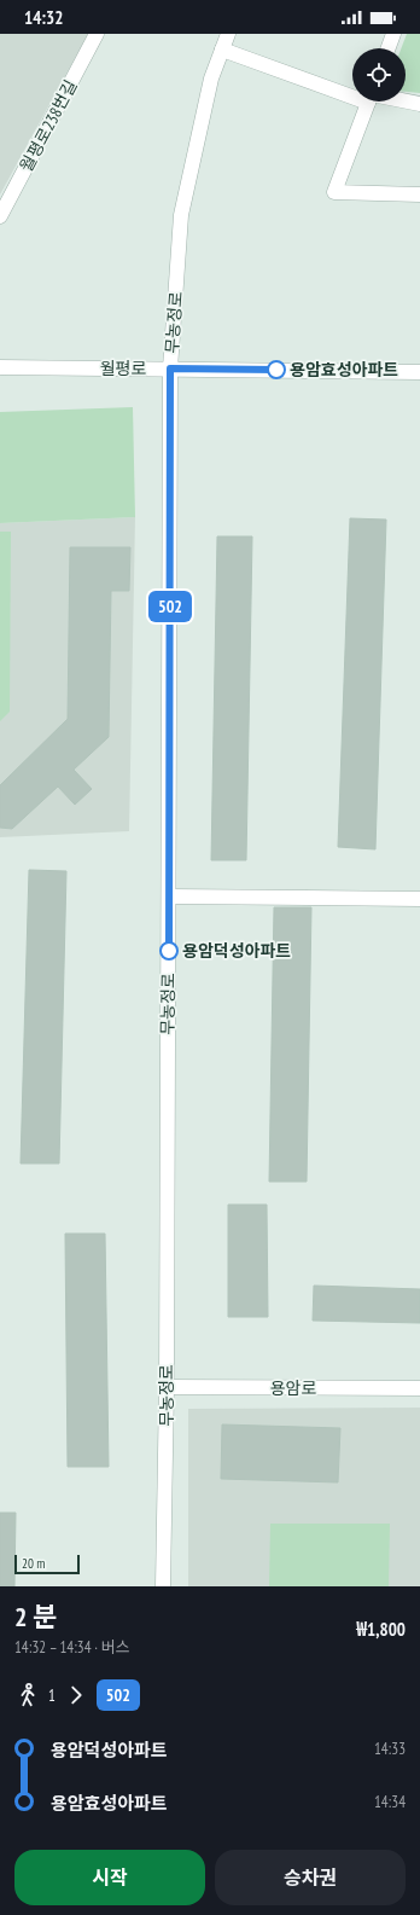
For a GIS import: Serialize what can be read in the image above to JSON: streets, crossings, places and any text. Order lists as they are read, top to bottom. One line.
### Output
{"streets":{"street":["월평로238번길","무농정로","월평로","용암로"]},"crossings":[["무농정로","월평로"],["무농정로","용암로"]],"places":["용암효성아파트","용암덕성아파트"],"lines":["bus line 502"],"scale_bar":"20 m","page":{"status":"14:32","on_map":"502","scale":"20 m","heading":["2 분","14:32 – 14:34 · 버스","₩1,800"],"legs":["1","502"],"list":[{"name":"용암덕성아파트","value":"14:33"},{"name":"용암효성아파트","value":"14:34"}],"buttons":["시작","승차권"]}}
